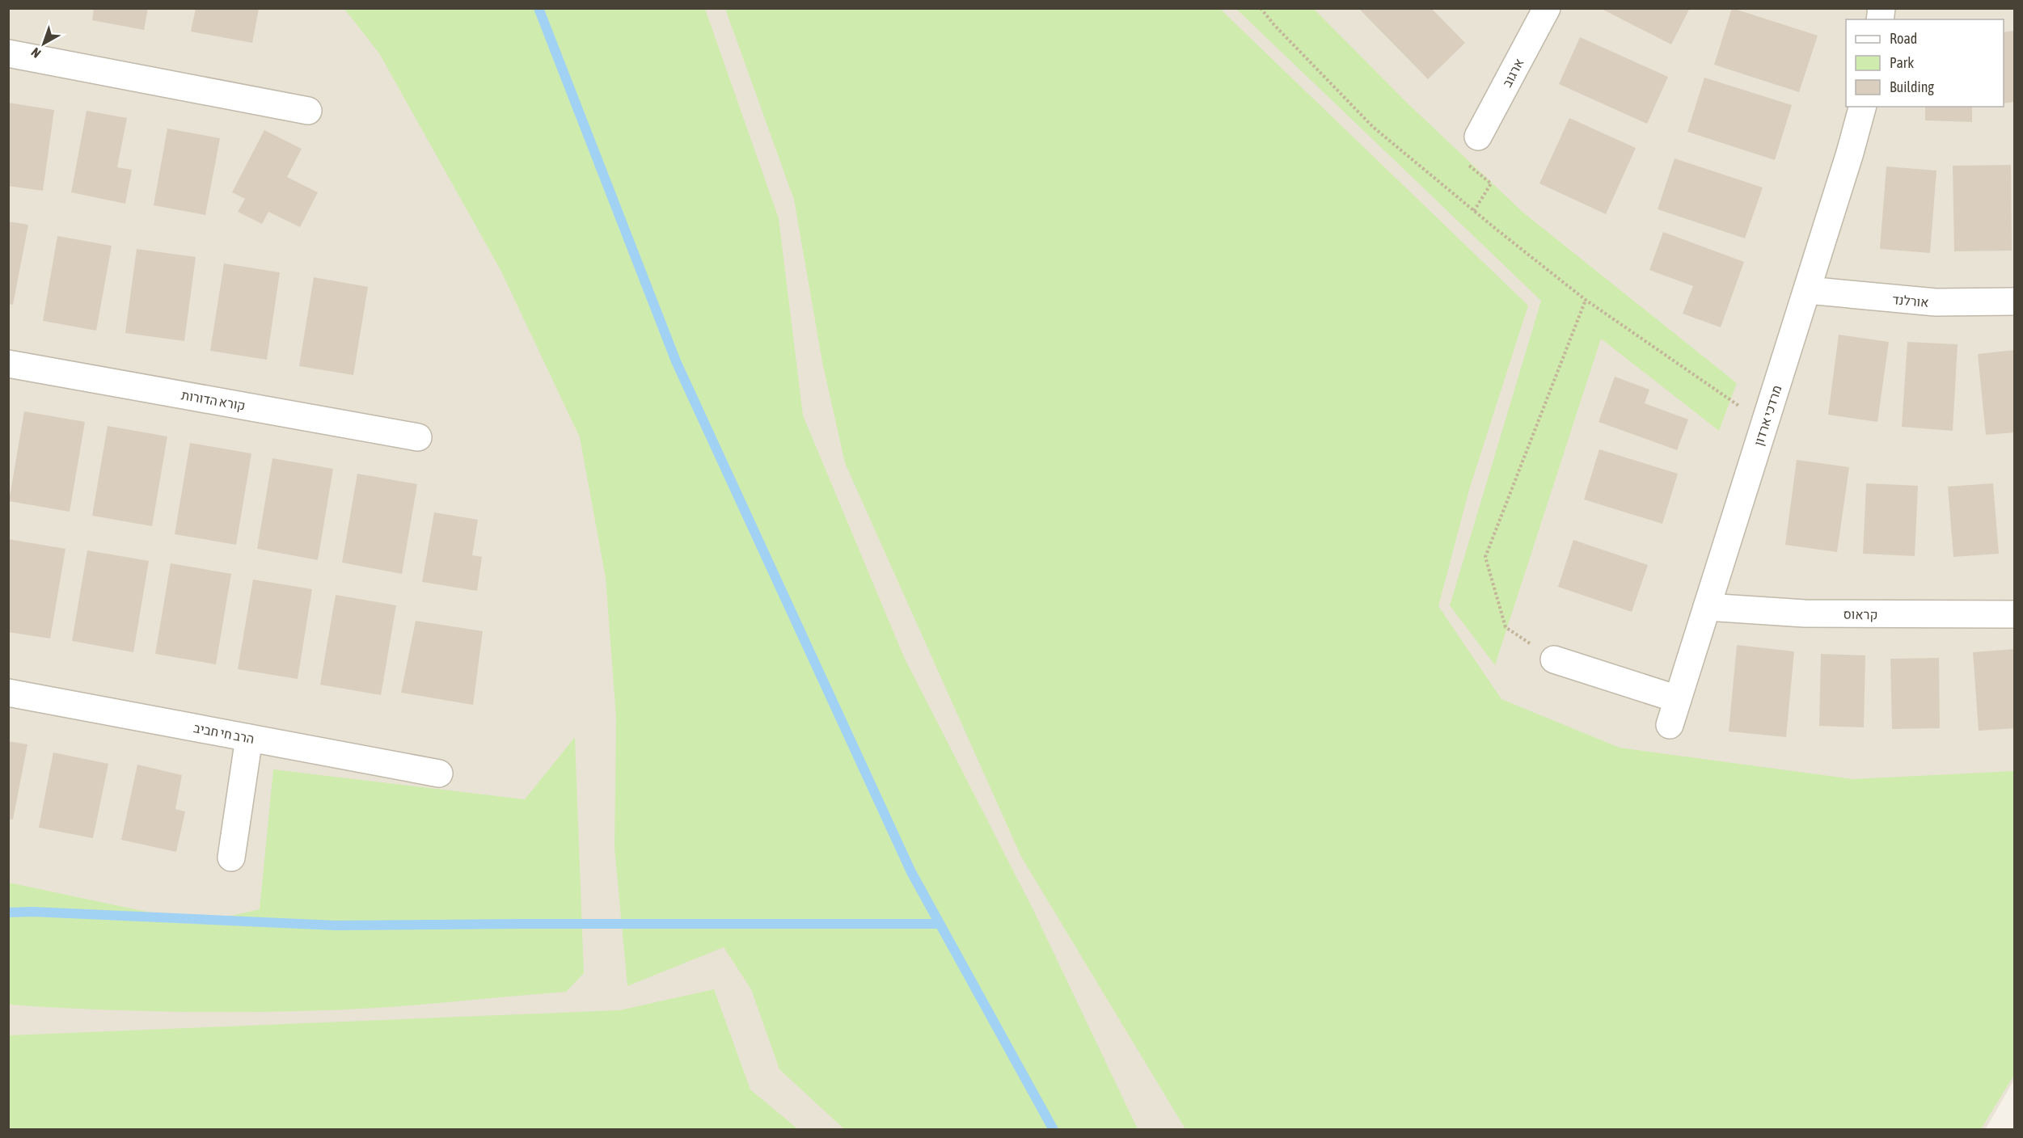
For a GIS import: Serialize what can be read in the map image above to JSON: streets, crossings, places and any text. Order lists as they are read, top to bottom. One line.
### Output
{"streets":{"street":["ארגוב","אורלנד","קורא הדורות","מרדכי ארדון","קראוס","הרב חי חביב"]},"crossings":[["אורלנד","מרדכי ארדון"],["מרדכי ארדון","קראוס"]],"legend":["Road","Park","Building"],"north":"bottom left"}
